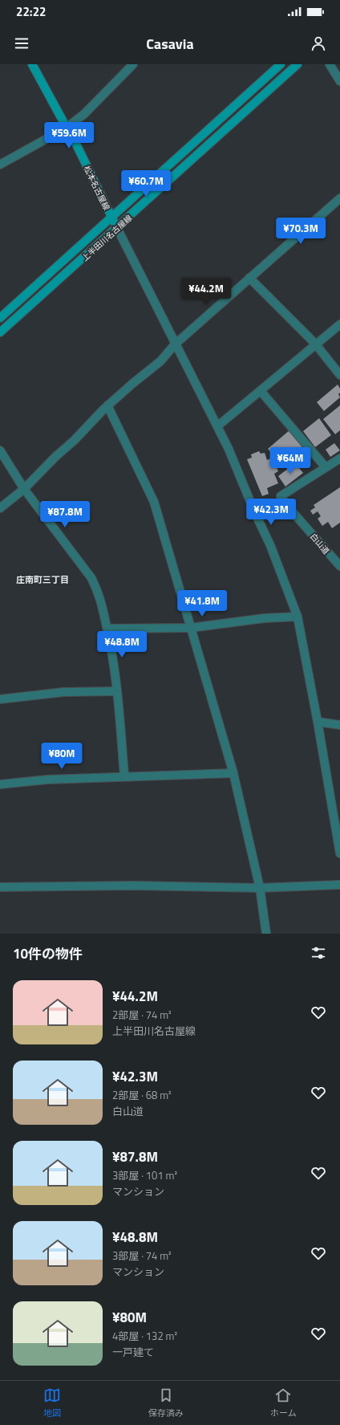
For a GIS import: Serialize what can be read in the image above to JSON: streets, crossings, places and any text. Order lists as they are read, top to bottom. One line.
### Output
{"streets":{"main road":["松本名古屋線","上半田川名古屋線"],"street":["白山道"]},"crossings":[["松本名古屋線","上半田川名古屋線"]],"districts":["庄南町三丁目"],"page":{"status":"22:22","header":"Casavia","price":["¥59.6M","¥60.7M","¥70.3M","¥44.2M","¥64M","¥42.3M","¥87.8M","¥41.8M","¥48.8M","¥80M"],"heading":"10件の物件","list":[{"name":"¥44.2M","note":"2部屋 · 74 m² · 上半田川名古屋線"},{"name":"¥42.3M","note":"2部屋 · 68 m² · 白山道"},{"name":"¥87.8M","note":"3部屋 · 101 m² · マンション"},{"name":"¥48.8M","note":"3部屋 · 74 m² · マンション"},{"name":"¥80M","note":"4部屋 · 132 m² · 一戸建て"}],"tabs":["地図","保存済み","ホーム"]}}
